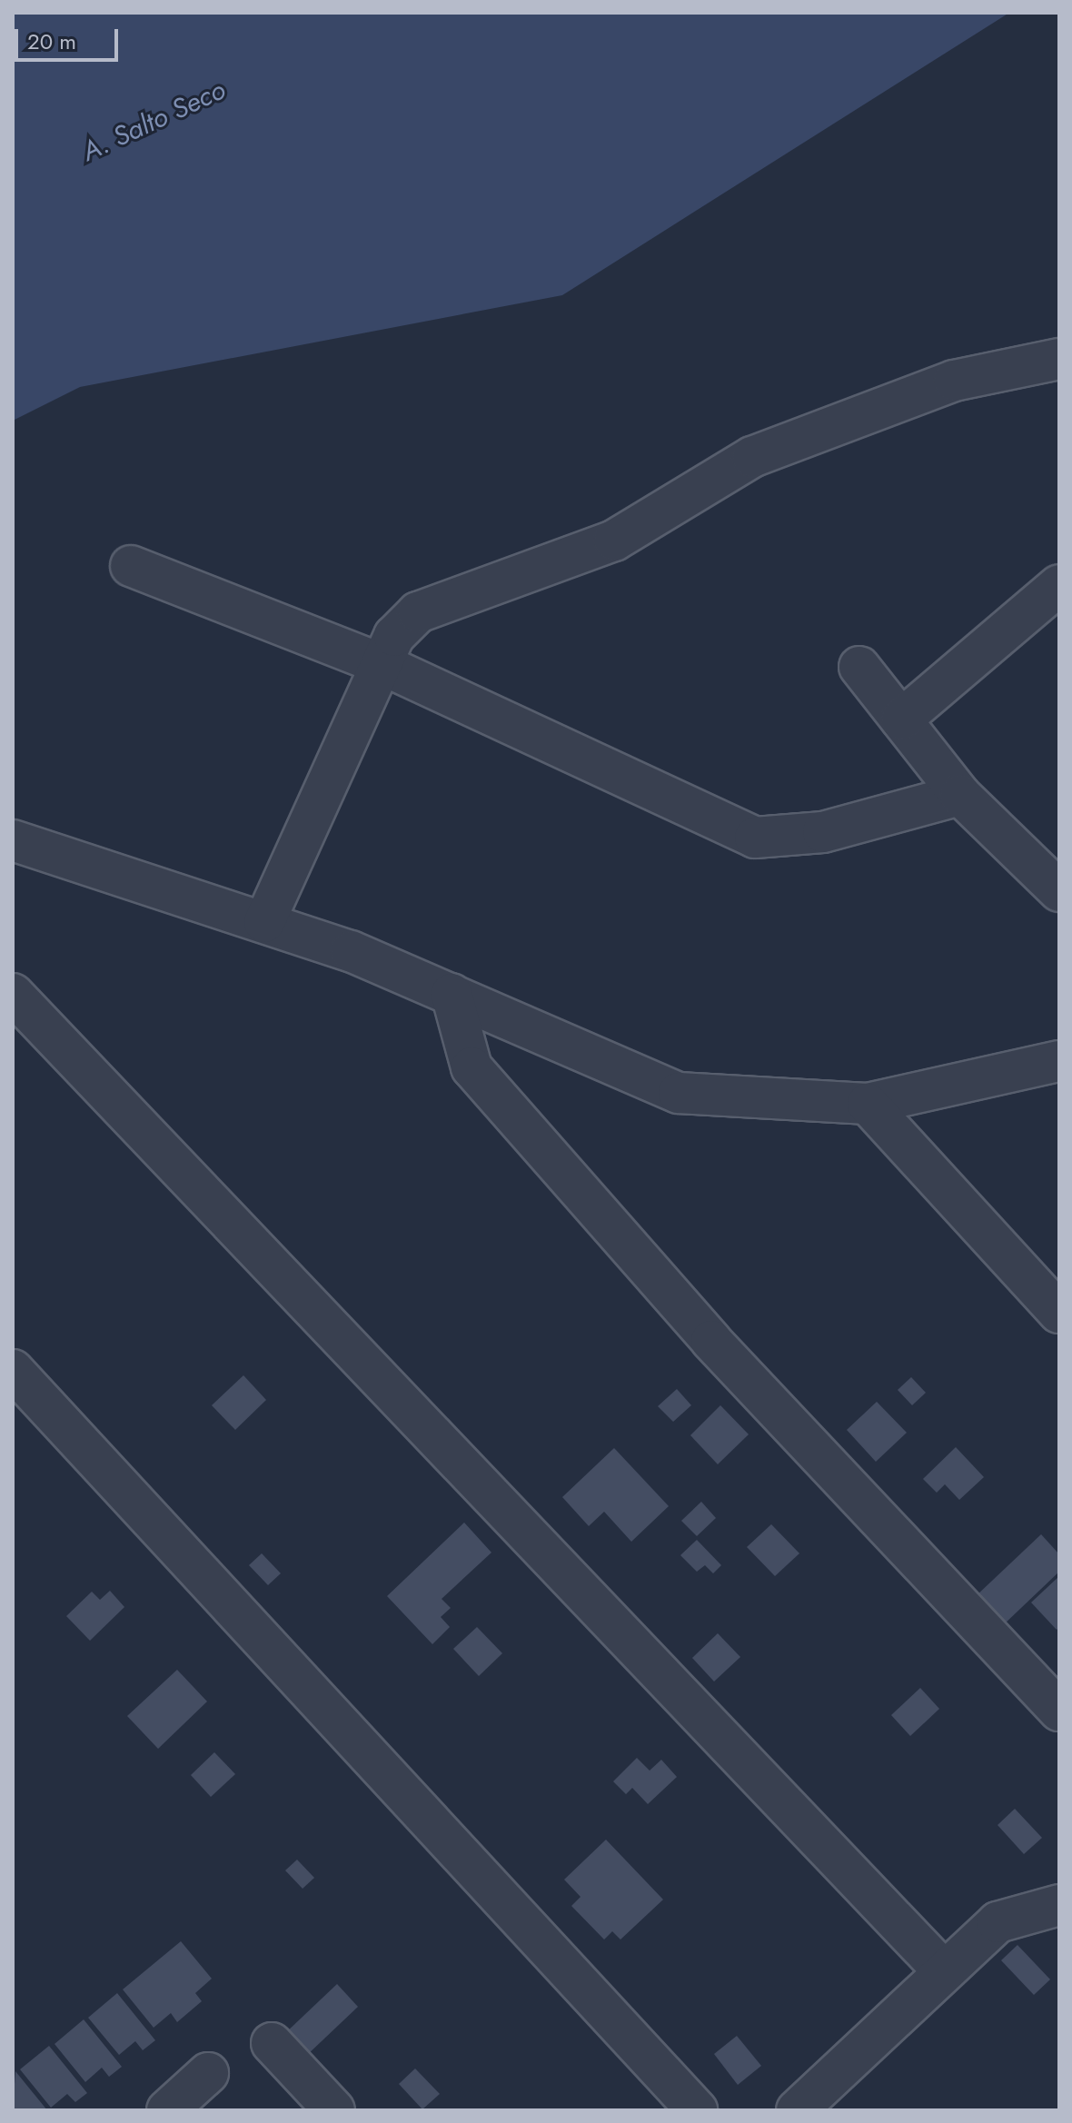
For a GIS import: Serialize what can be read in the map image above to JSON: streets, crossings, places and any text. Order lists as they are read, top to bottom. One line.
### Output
{"water":["A. Salto Seco"],"scale_bar":"20 m"}
